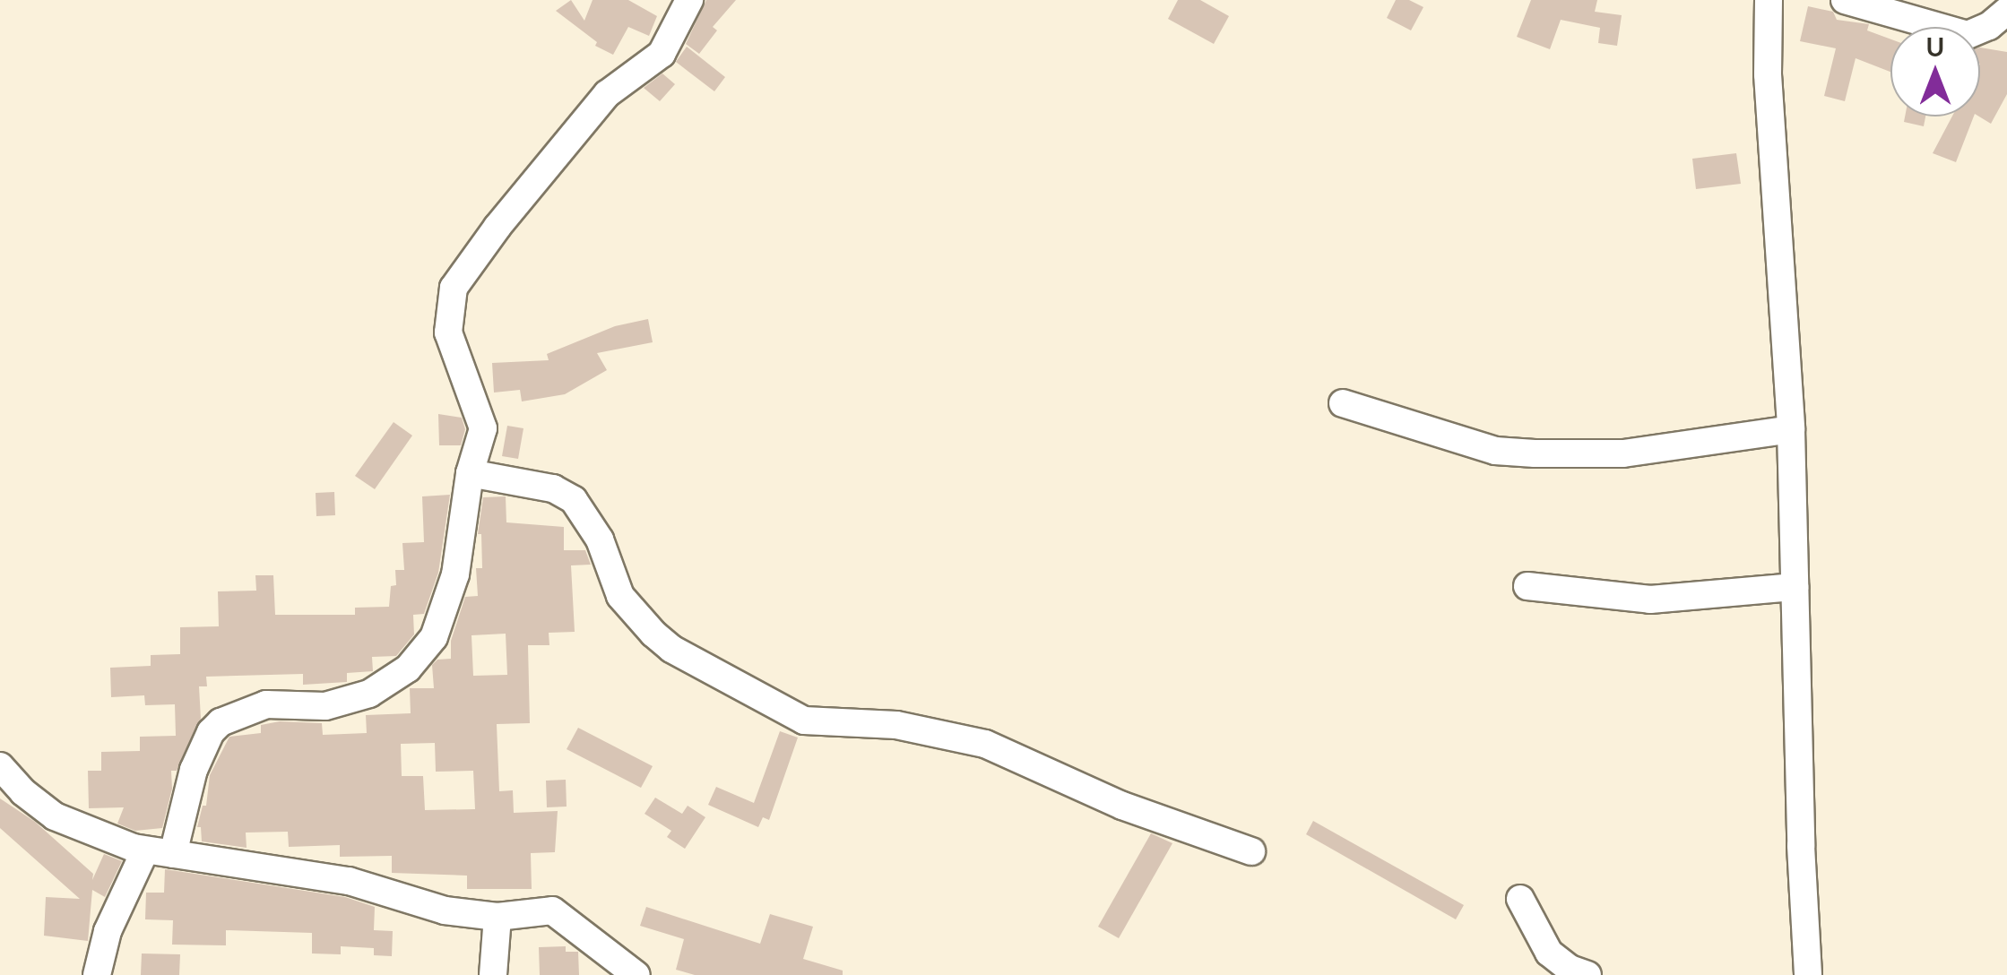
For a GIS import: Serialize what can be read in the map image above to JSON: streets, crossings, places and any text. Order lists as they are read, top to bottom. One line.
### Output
{"north":"top"}
